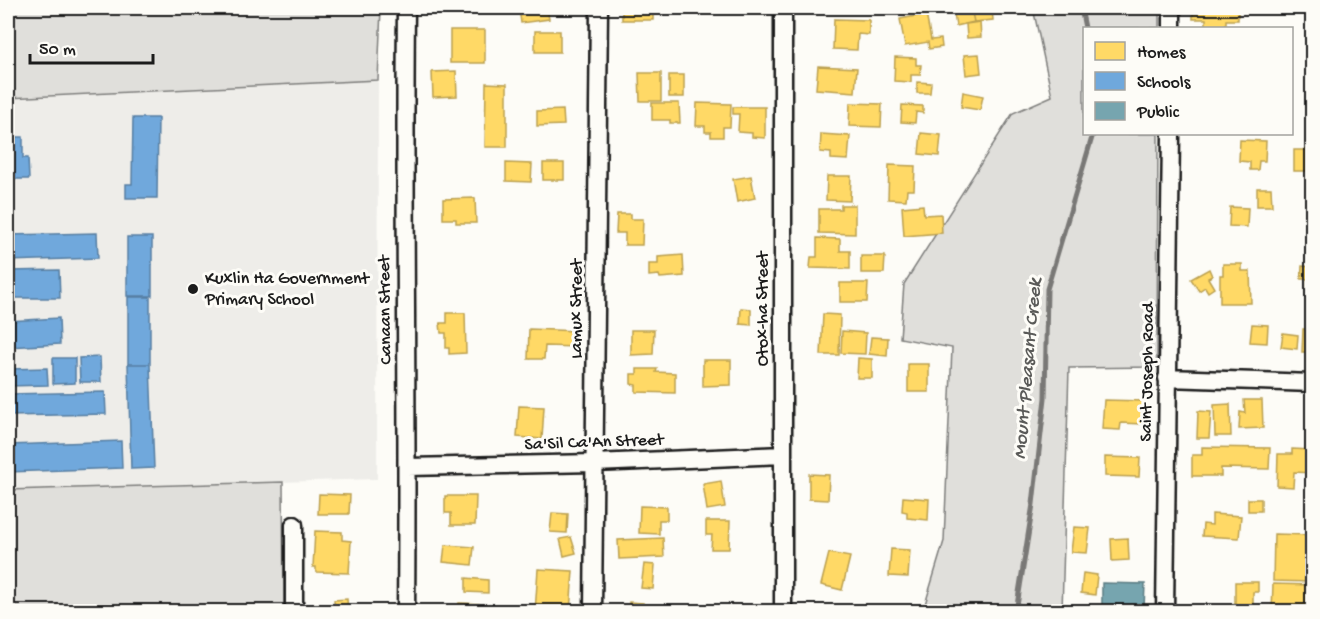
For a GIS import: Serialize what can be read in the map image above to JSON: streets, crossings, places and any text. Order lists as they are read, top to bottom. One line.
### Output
{"streets":{"street":["Lamux Street","Otox-ha Street","Canaan Street","Saint Joseph Road","Sa'Sil Ca'An Street"]},"crossings":[["Lamux Street","Sa'Sil Ca'An Street"],["Otox-ha Street","Sa'Sil Ca'An Street"],["Canaan Street","Sa'Sil Ca'An Street"]],"water":["Mount Pleasant Creek"],"places":["Kuxlin Ha Government Primary School"],"legend":["Homes","Schools","Public"],"scale_bar":"50 m"}
